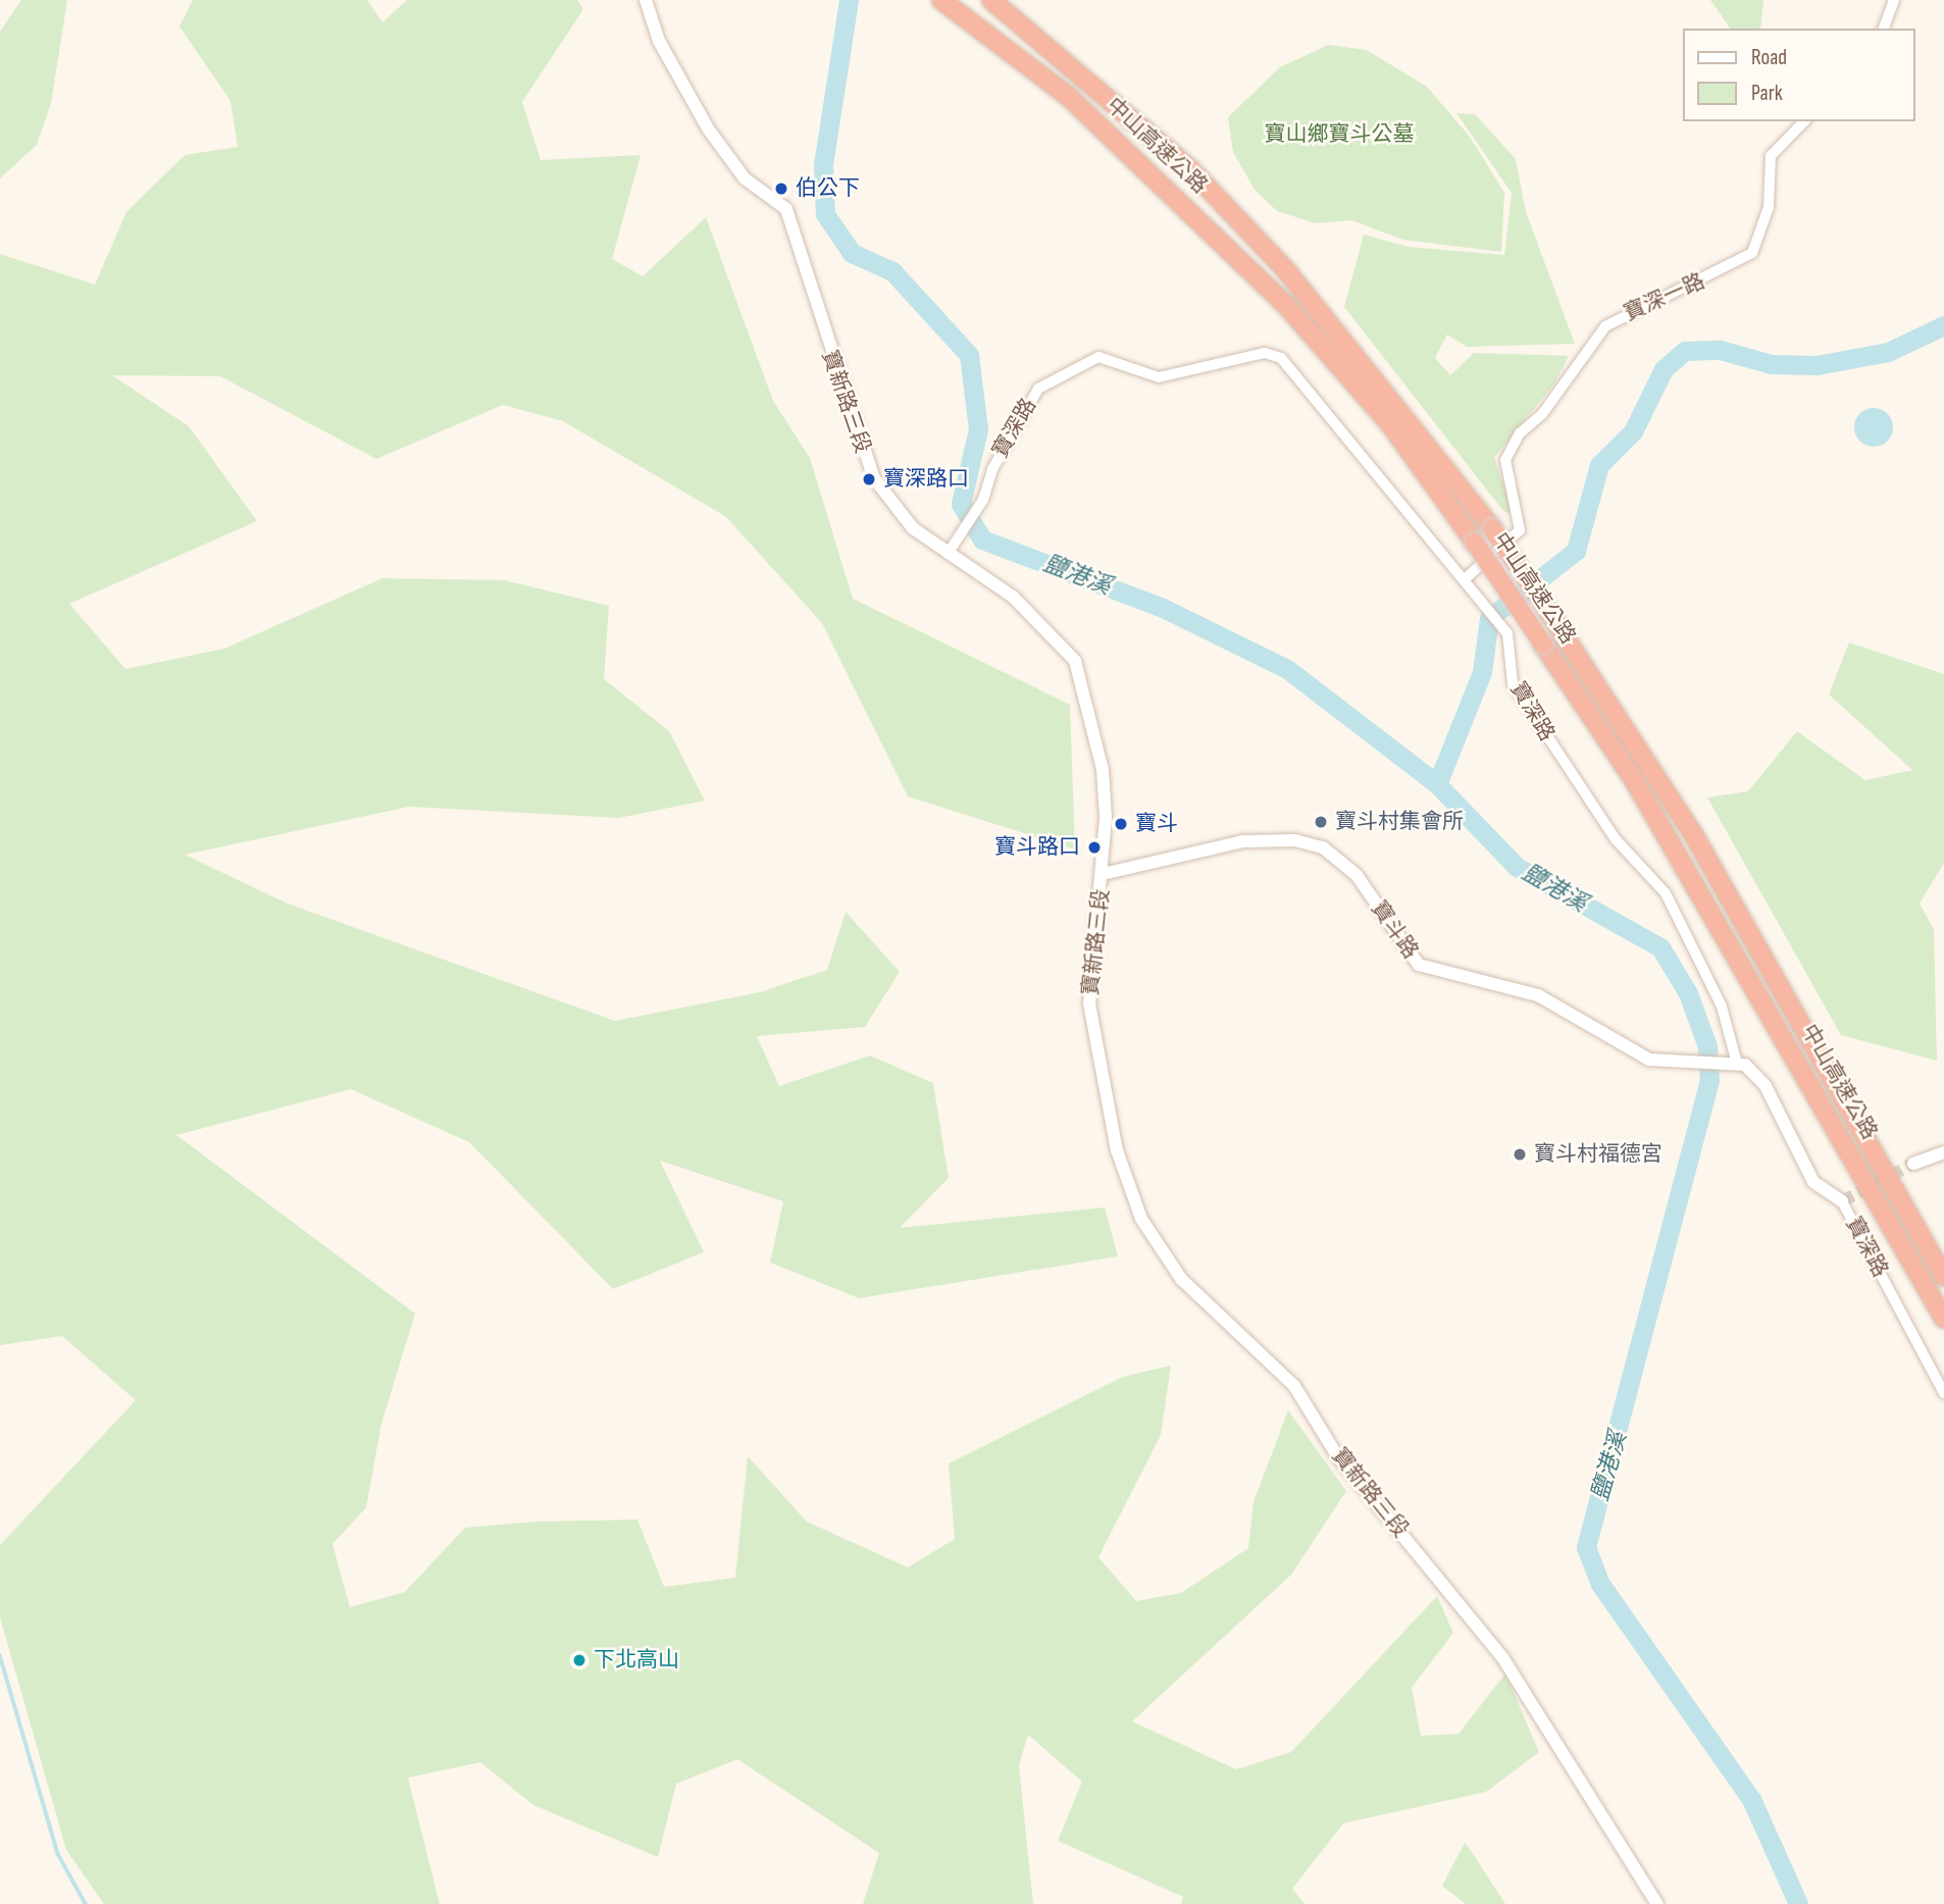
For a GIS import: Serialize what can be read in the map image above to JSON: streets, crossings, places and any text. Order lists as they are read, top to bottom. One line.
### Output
{"streets":{"highway":["中山高速公路"],"street":["寶深一路","寶新路三段","寶深路","寶斗路"]},"crossings":[["寶深一路","寶深路"],["寶新路三段","寶深路"],["寶新路三段","寶斗路"],["寶深路","寶斗路"]],"water":["鹽港溪"],"parks":["寶山鄉寶斗公墓"],"places":["伯公下","寶深路口","寶斗村集會所","寶斗","寶斗路口","寶斗村福德宮","下北高山"],"legend":["Road","Park"]}
